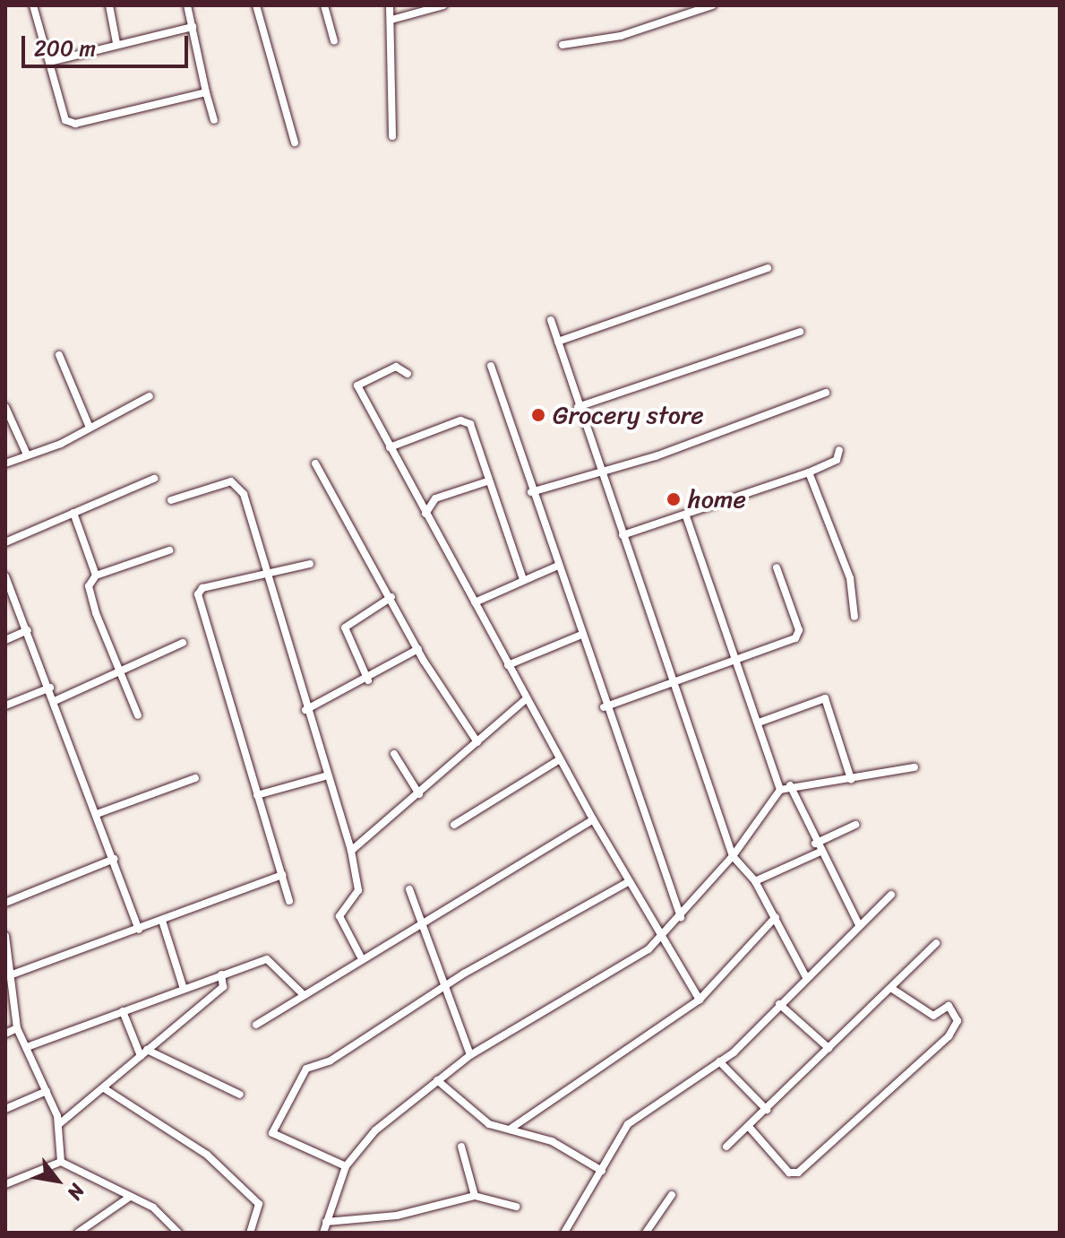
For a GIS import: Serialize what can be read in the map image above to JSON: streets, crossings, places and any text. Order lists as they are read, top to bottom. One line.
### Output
{"places":["Grocery store","home"],"scale_bar":"200 m","north":"bottom right"}
